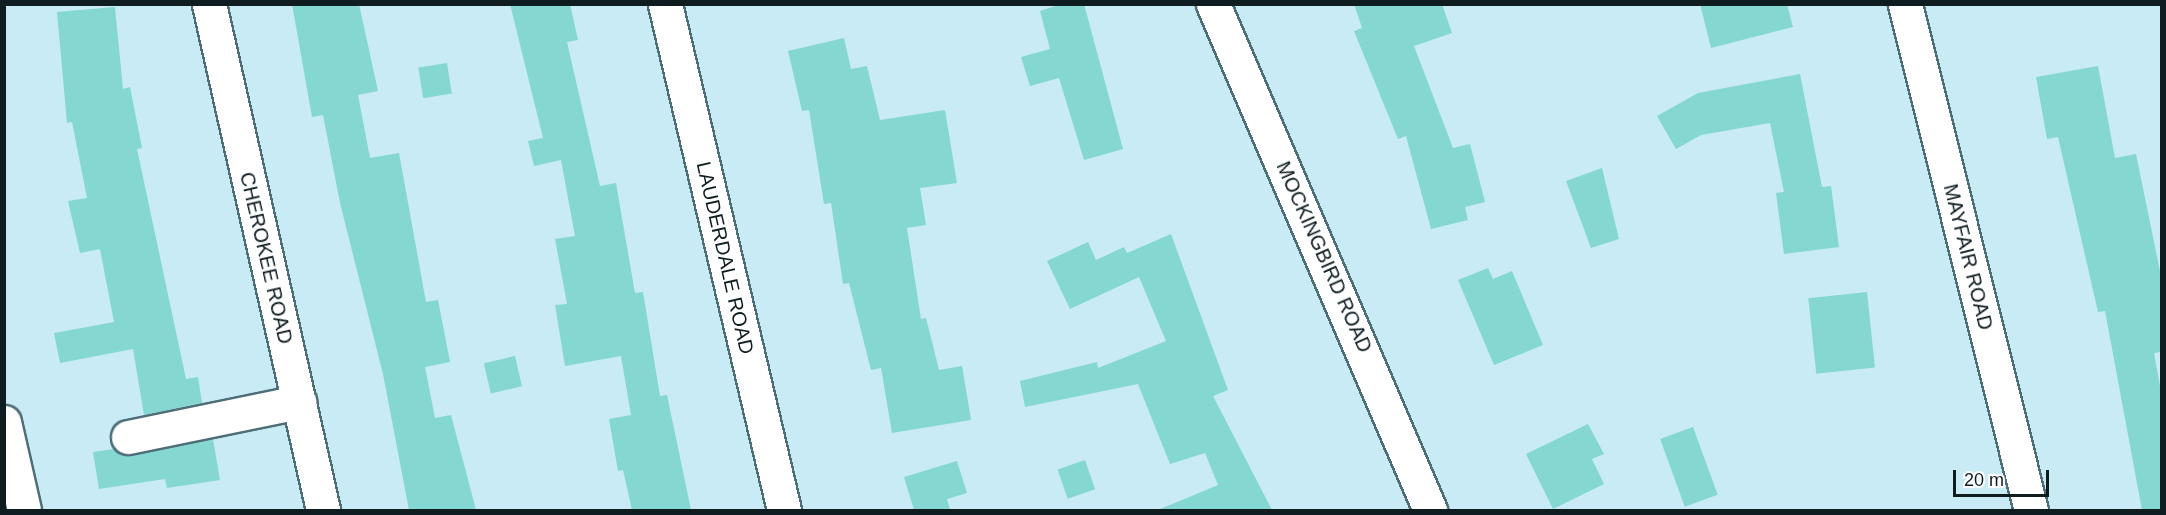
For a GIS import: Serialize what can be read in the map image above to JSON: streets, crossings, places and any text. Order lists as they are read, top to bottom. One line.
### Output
{"streets":{"street":["MOCKINGBIRD ROAD","MAYFAIR ROAD","CHEROKEE ROAD","LAUDERDALE ROAD"]},"scale_bar":"20 m"}
